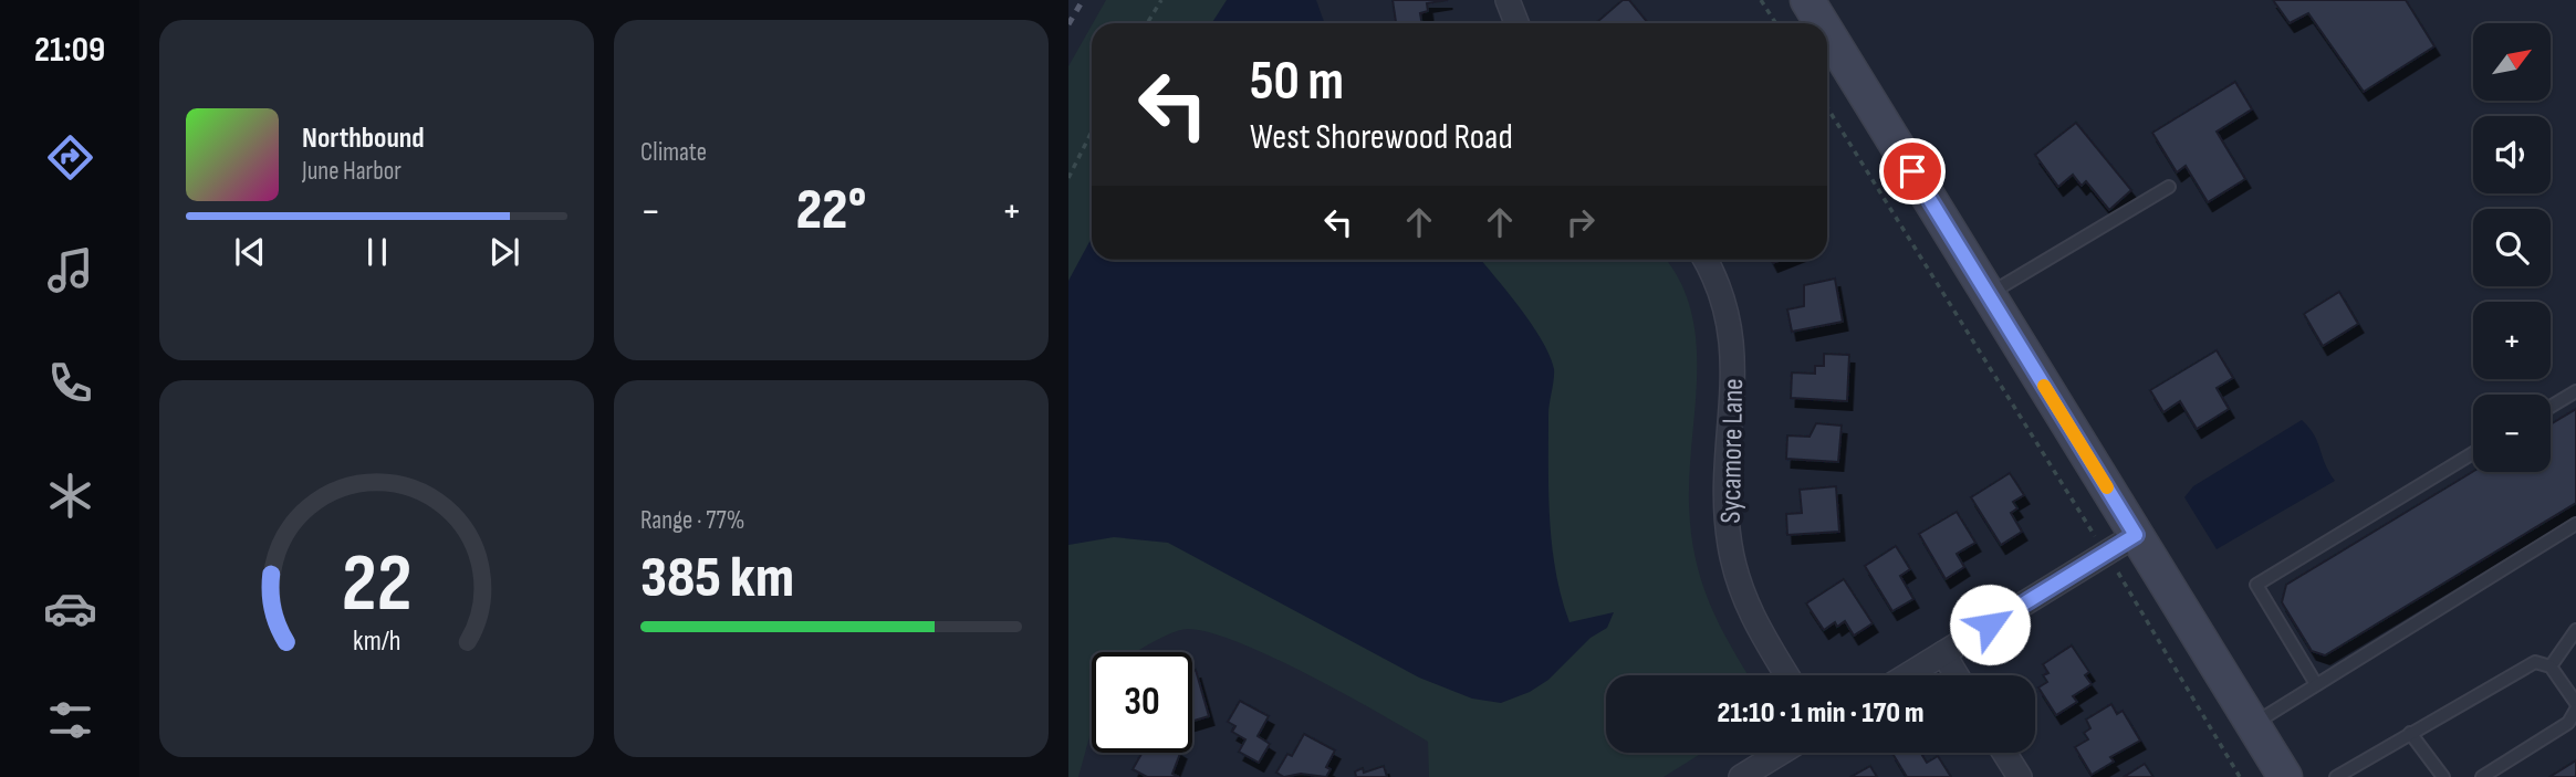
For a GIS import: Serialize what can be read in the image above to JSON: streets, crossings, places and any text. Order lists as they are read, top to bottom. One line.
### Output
{"streets":{"street":["Sycamore Lane"]},"north":"top right","page":{"tabs":"21:09","tile":["Climate",["Range · 77%","385 km"]],"map_buttons":["+","−"],"turn":["50 m","West Shorewood Road"],"song":["Northbound","June Harbor"],"heat":["−","22°","+"],"limit":"30","trip":"21:10 · 1 min · 170 m","gauge":["22","km/h"]}}
